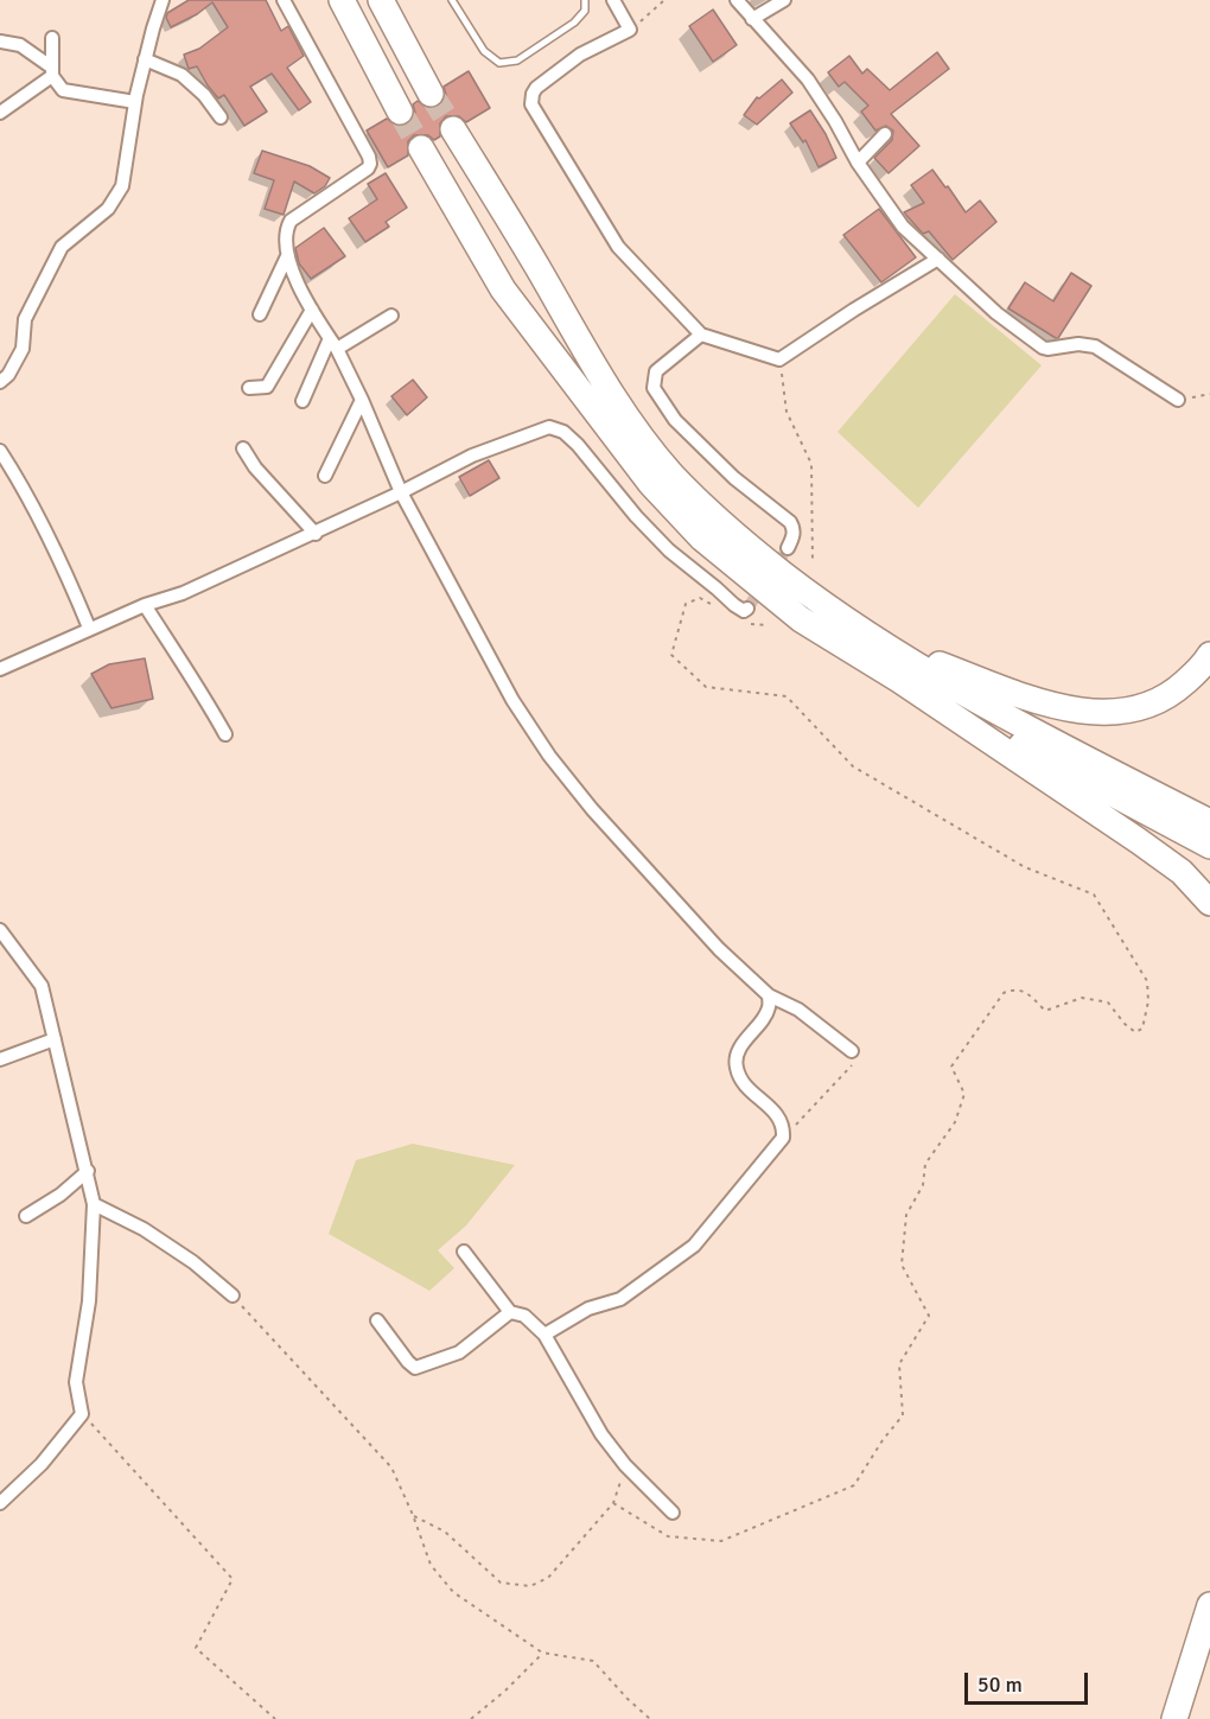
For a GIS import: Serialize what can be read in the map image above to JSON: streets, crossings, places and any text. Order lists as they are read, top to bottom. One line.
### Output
{"scale_bar":"50 m"}
